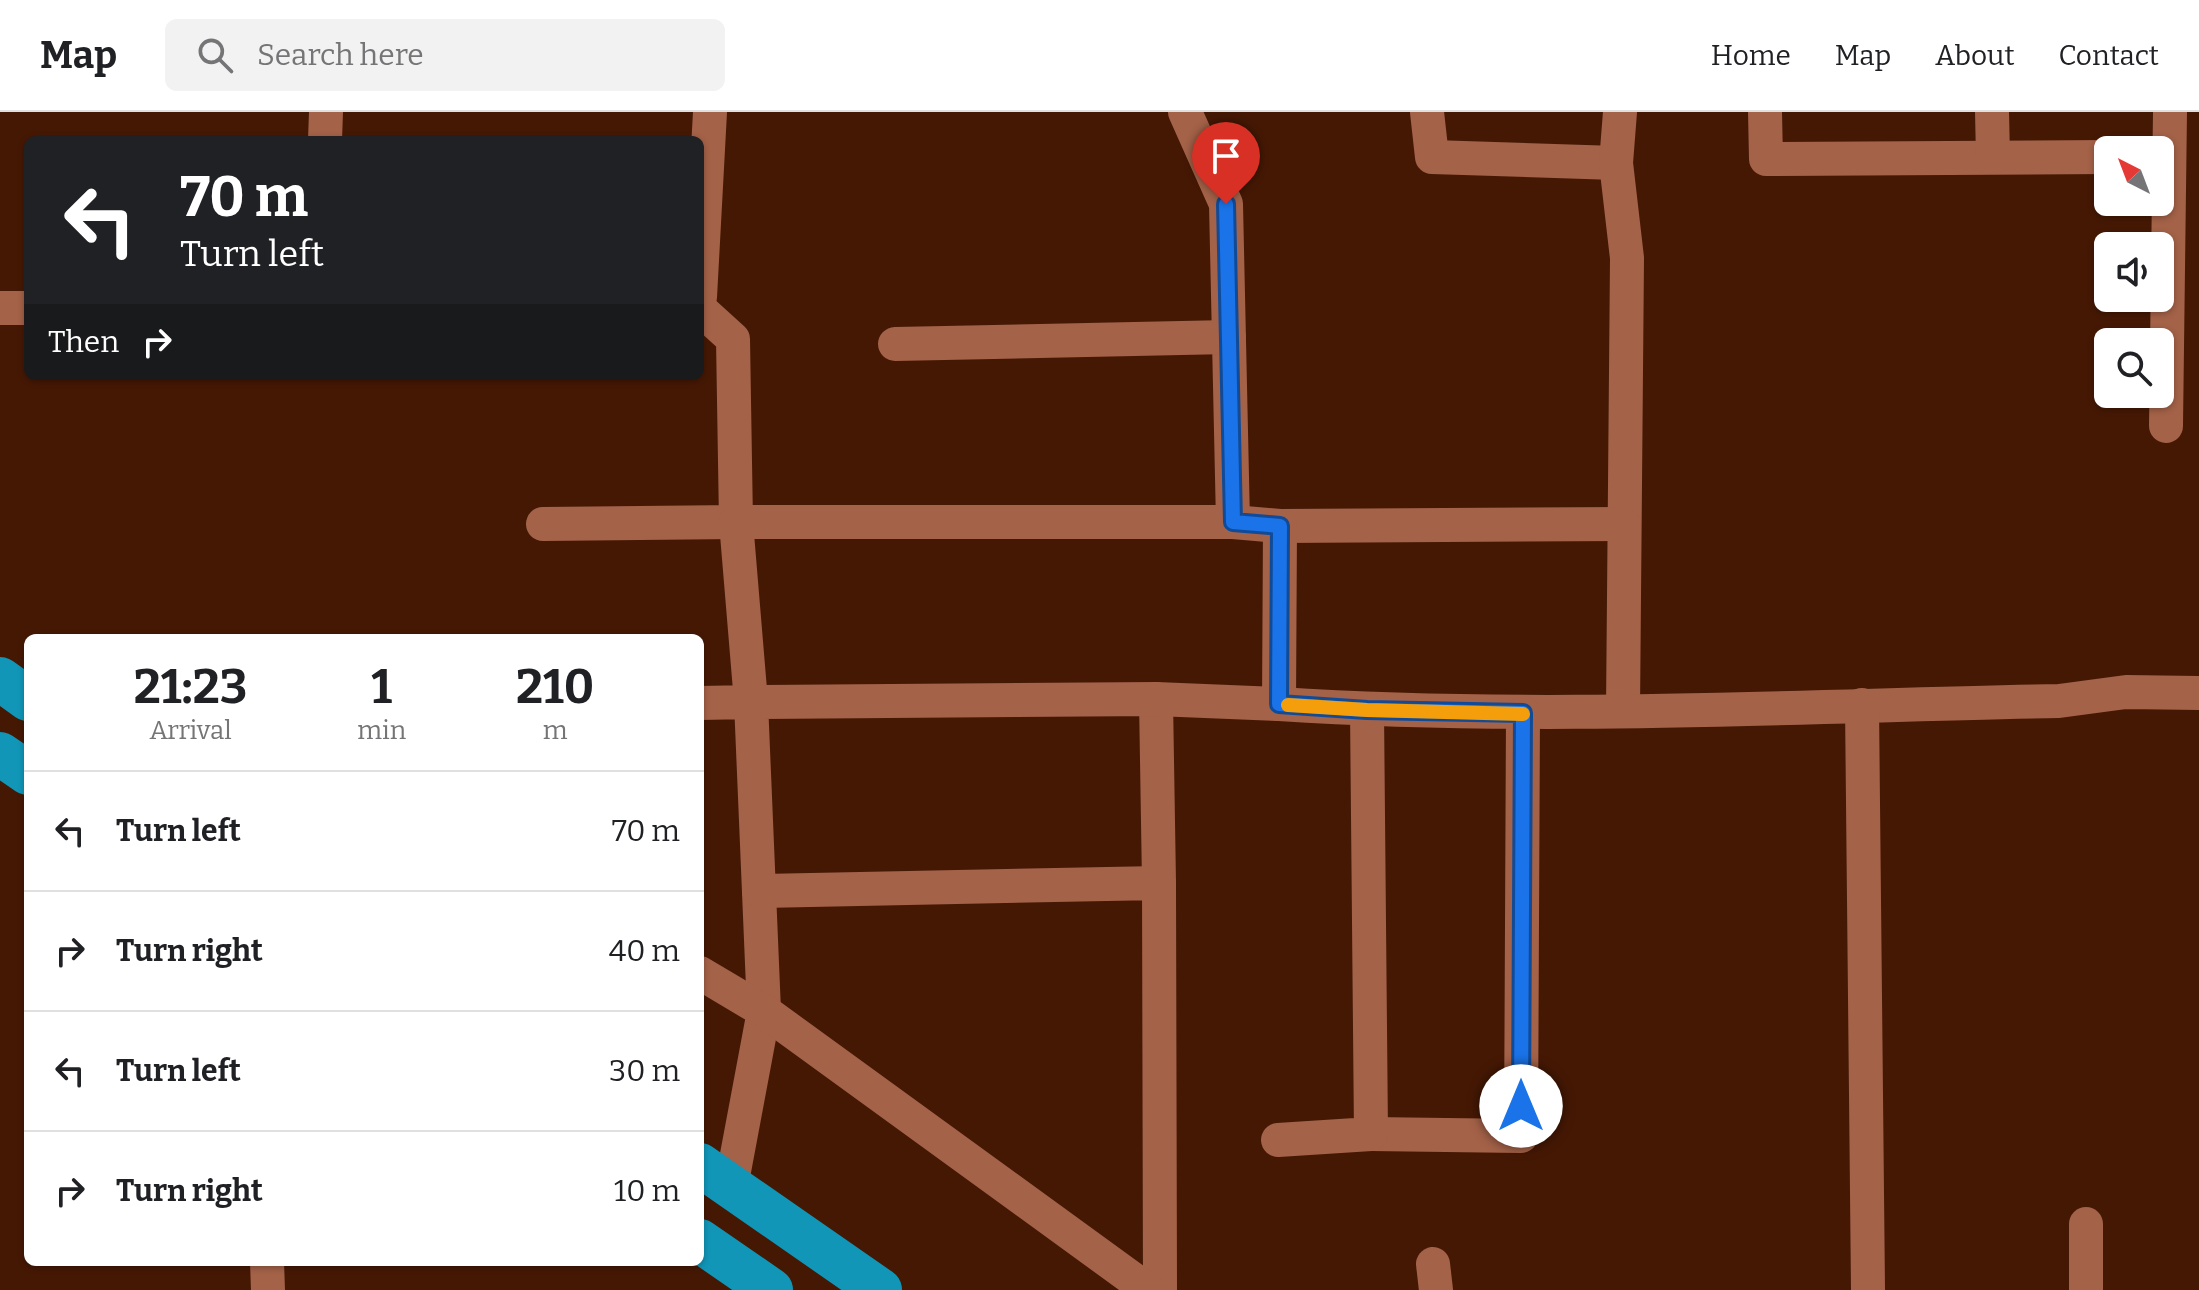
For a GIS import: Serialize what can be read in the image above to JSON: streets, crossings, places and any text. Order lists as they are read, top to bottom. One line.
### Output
{"north":"top left","page":{"header":"Map","search":"Search here","nav":["Home","Map","About","Contact"],"turn":["70 m","Turn left"],"then":"Then","eta":["21:23","Arrival","1","min","210","m"],"list":[{"name":"Turn left","value":"70 m"},{"name":"Turn right","value":"40 m"},{"name":"Turn left","value":"30 m"},{"name":"Turn right","value":"10 m"}]}}
